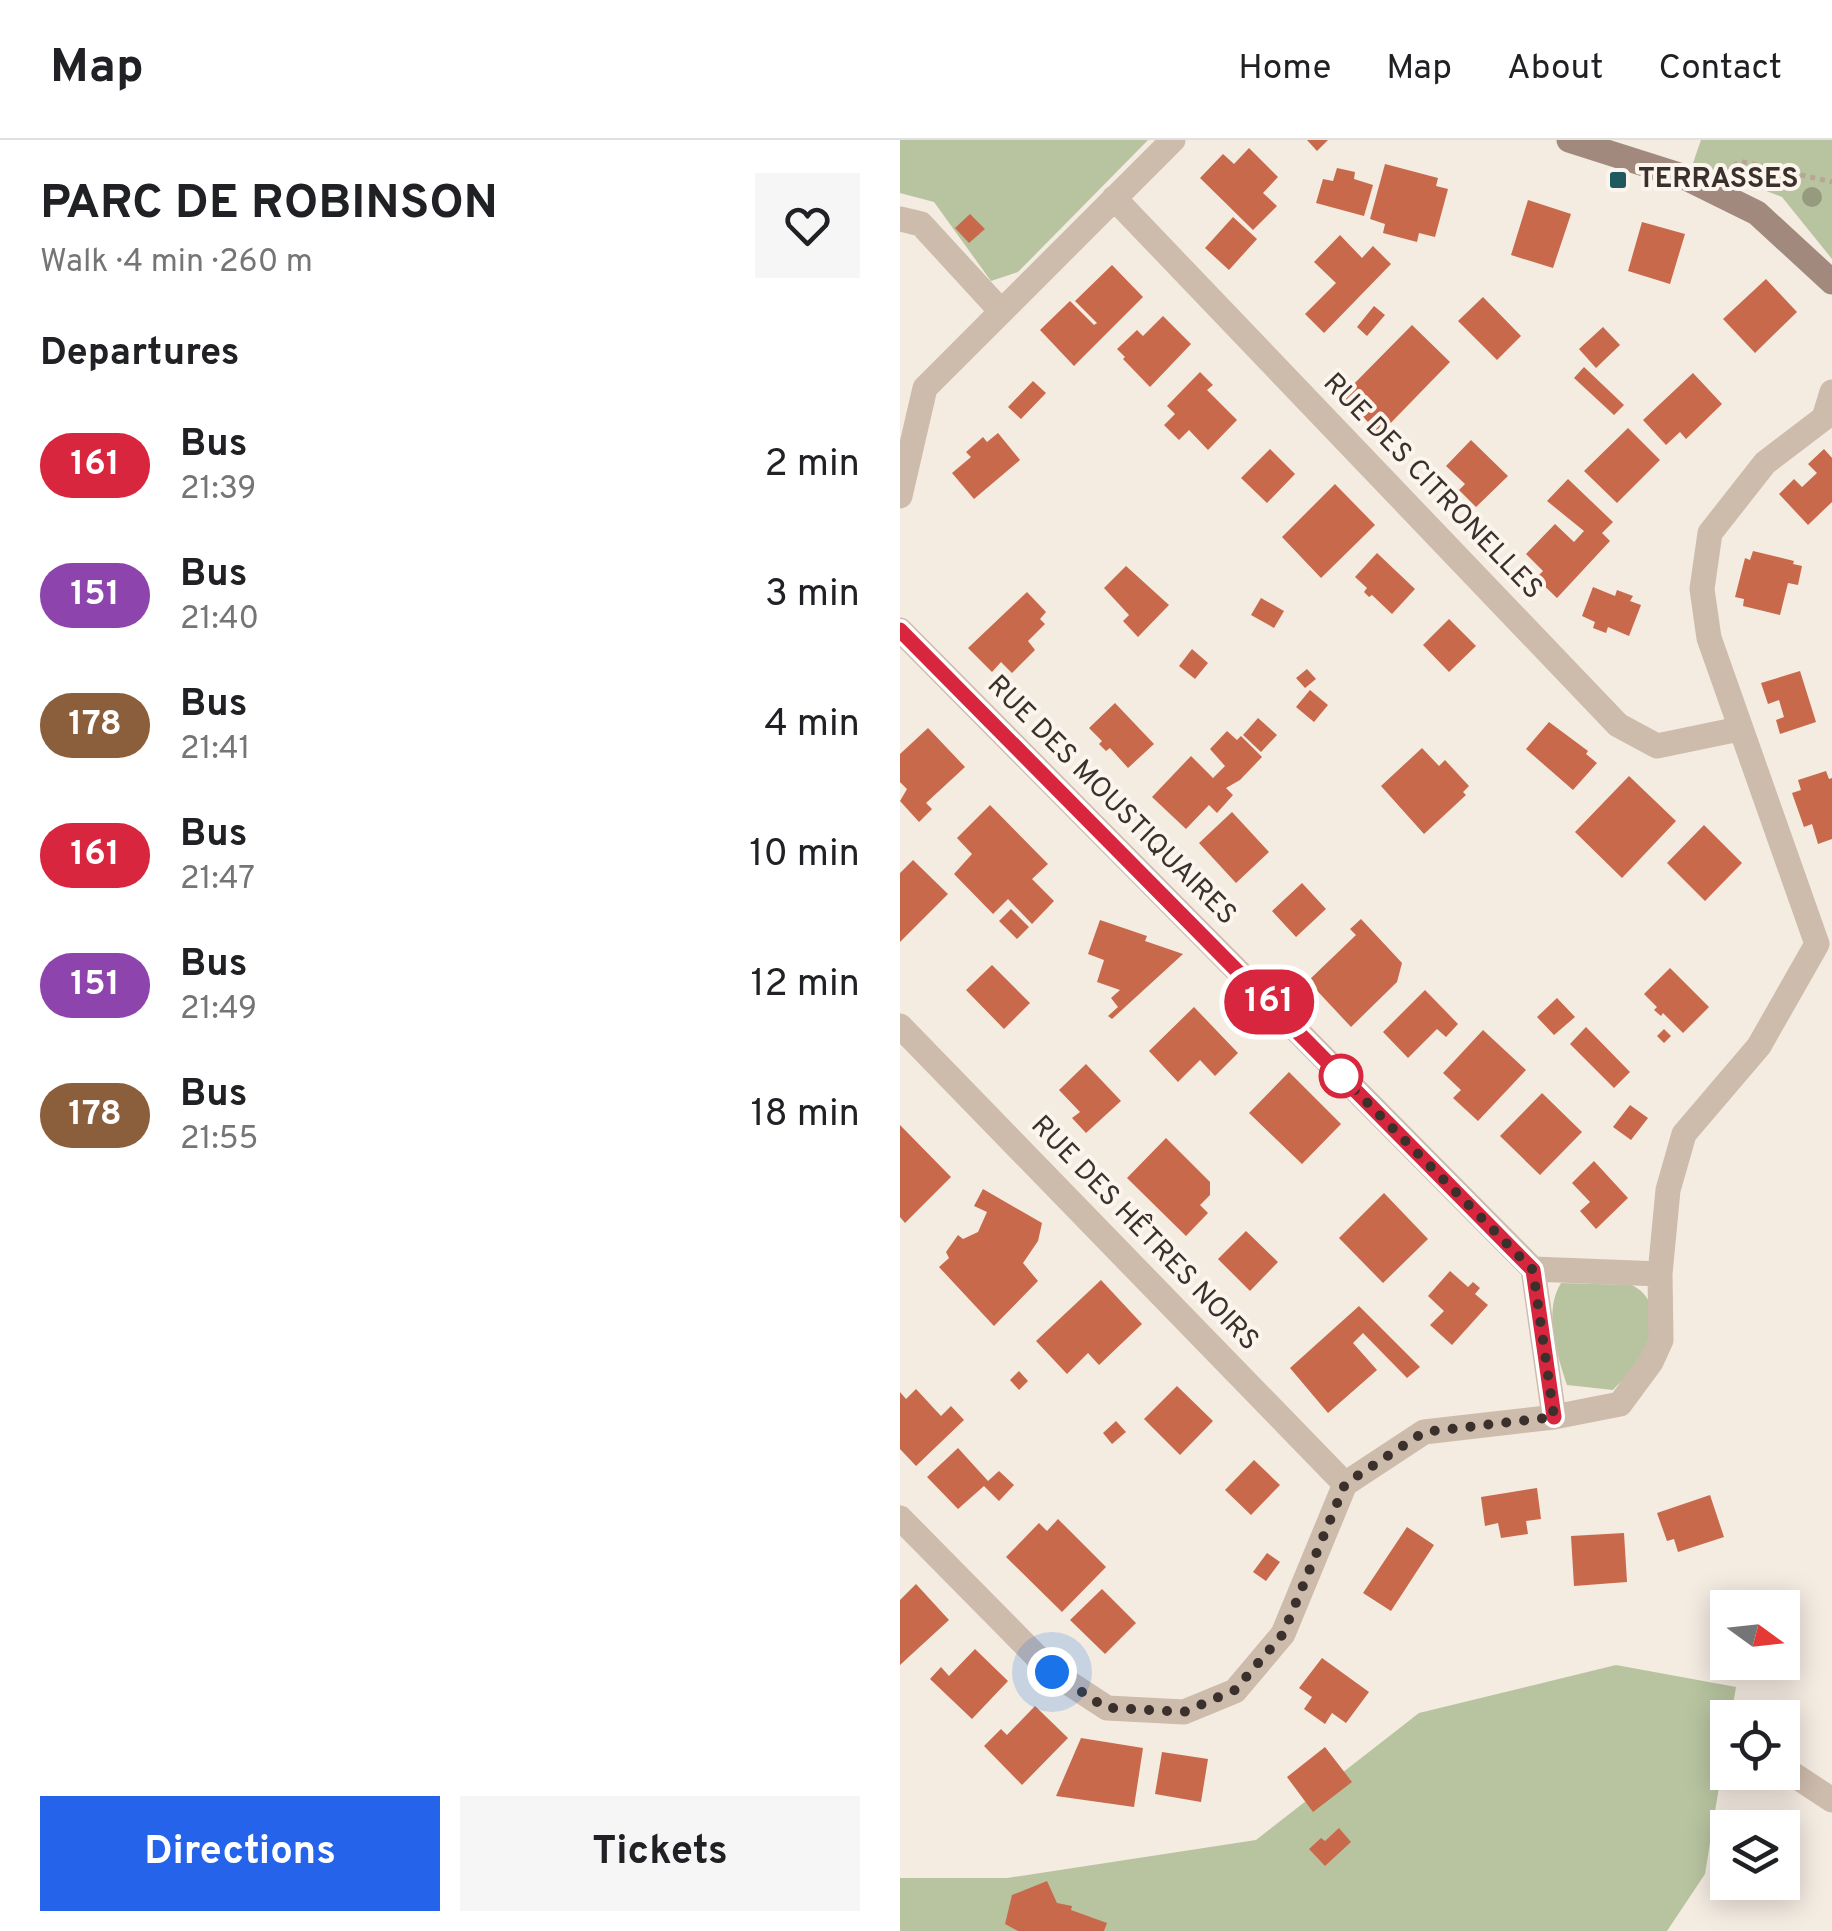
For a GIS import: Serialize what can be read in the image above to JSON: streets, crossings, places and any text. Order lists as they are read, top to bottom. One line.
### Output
{"streets":{"street":["RUE DES CITRONELLES","RUE DES MOUSTIQUAIRES","RUE DES HÊTRES NOIRS"]},"places":{"transit":["TERRASSES"]},"lines":["bus line 161"],"north":"right","page":{"header":"Map","nav":["Home","Map","About","Contact"],"heading":[["PARC DE ROBINSON","Walk · 4 min · 260 m"],"Departures"],"on_map":"161","list":[{"mark":"161","name":"Bus","note":"21:39","value":"2 min"},{"mark":"151","name":"Bus","note":"21:40","value":"3 min"},{"mark":"178","name":"Bus","note":"21:41","value":"4 min"},{"mark":"161","name":"Bus","note":"21:47","value":"10 min"},{"mark":"151","name":"Bus","note":"21:49","value":"12 min"},{"mark":"178","name":"Bus","note":"21:55","value":"18 min"}],"buttons":["Directions","Tickets"]}}
